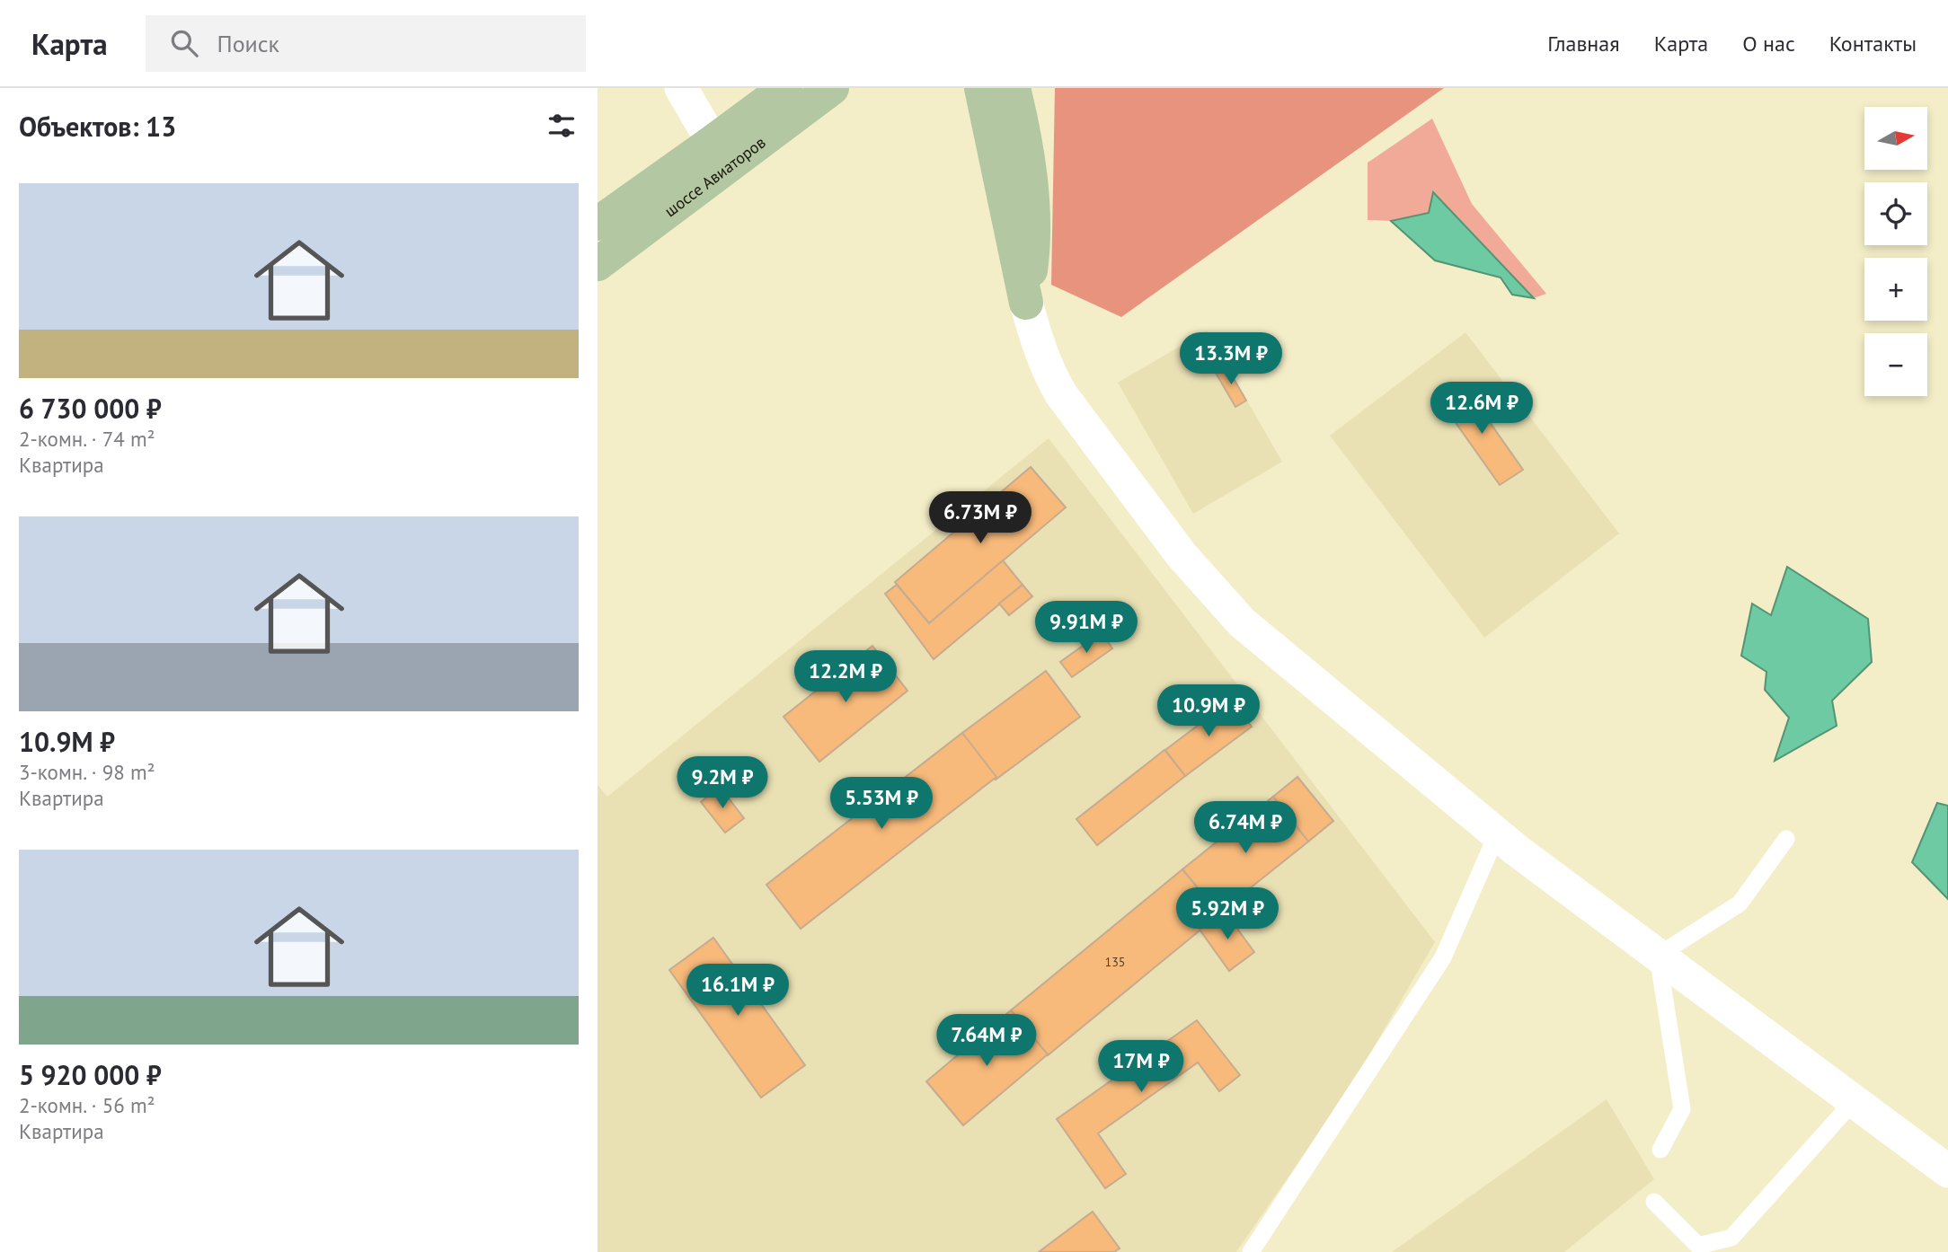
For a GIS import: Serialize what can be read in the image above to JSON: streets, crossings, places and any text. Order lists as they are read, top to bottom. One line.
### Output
{"streets":{"main road":["шоссе Авиаторов"]},"house_numbers":["135"],"north":"right","page":{"header":"Карта","search":"Поиск","nav":["Главная","Карта","О нас","Контакты"],"heading":"Объектов: 13","map_buttons":["+","−"],"list":[{"name":"6 730 000 ₽","note":"2-комн. · 74 m² · Квартира"},{"name":"10.9M ₽","note":"3-комн. · 98 m² · Квартира"},{"name":"5 920 000 ₽","note":"2-комн. · 56 m² · Квартира"}],"price":["13.3M ₽","12.6M ₽","6.73M ₽","9.91M ₽","12.2M ₽","10.9M ₽","9.2M ₽","5.53M ₽","6.74M ₽","5.92M ₽","16.1M ₽","7.64M ₽","17M ₽"]}}
